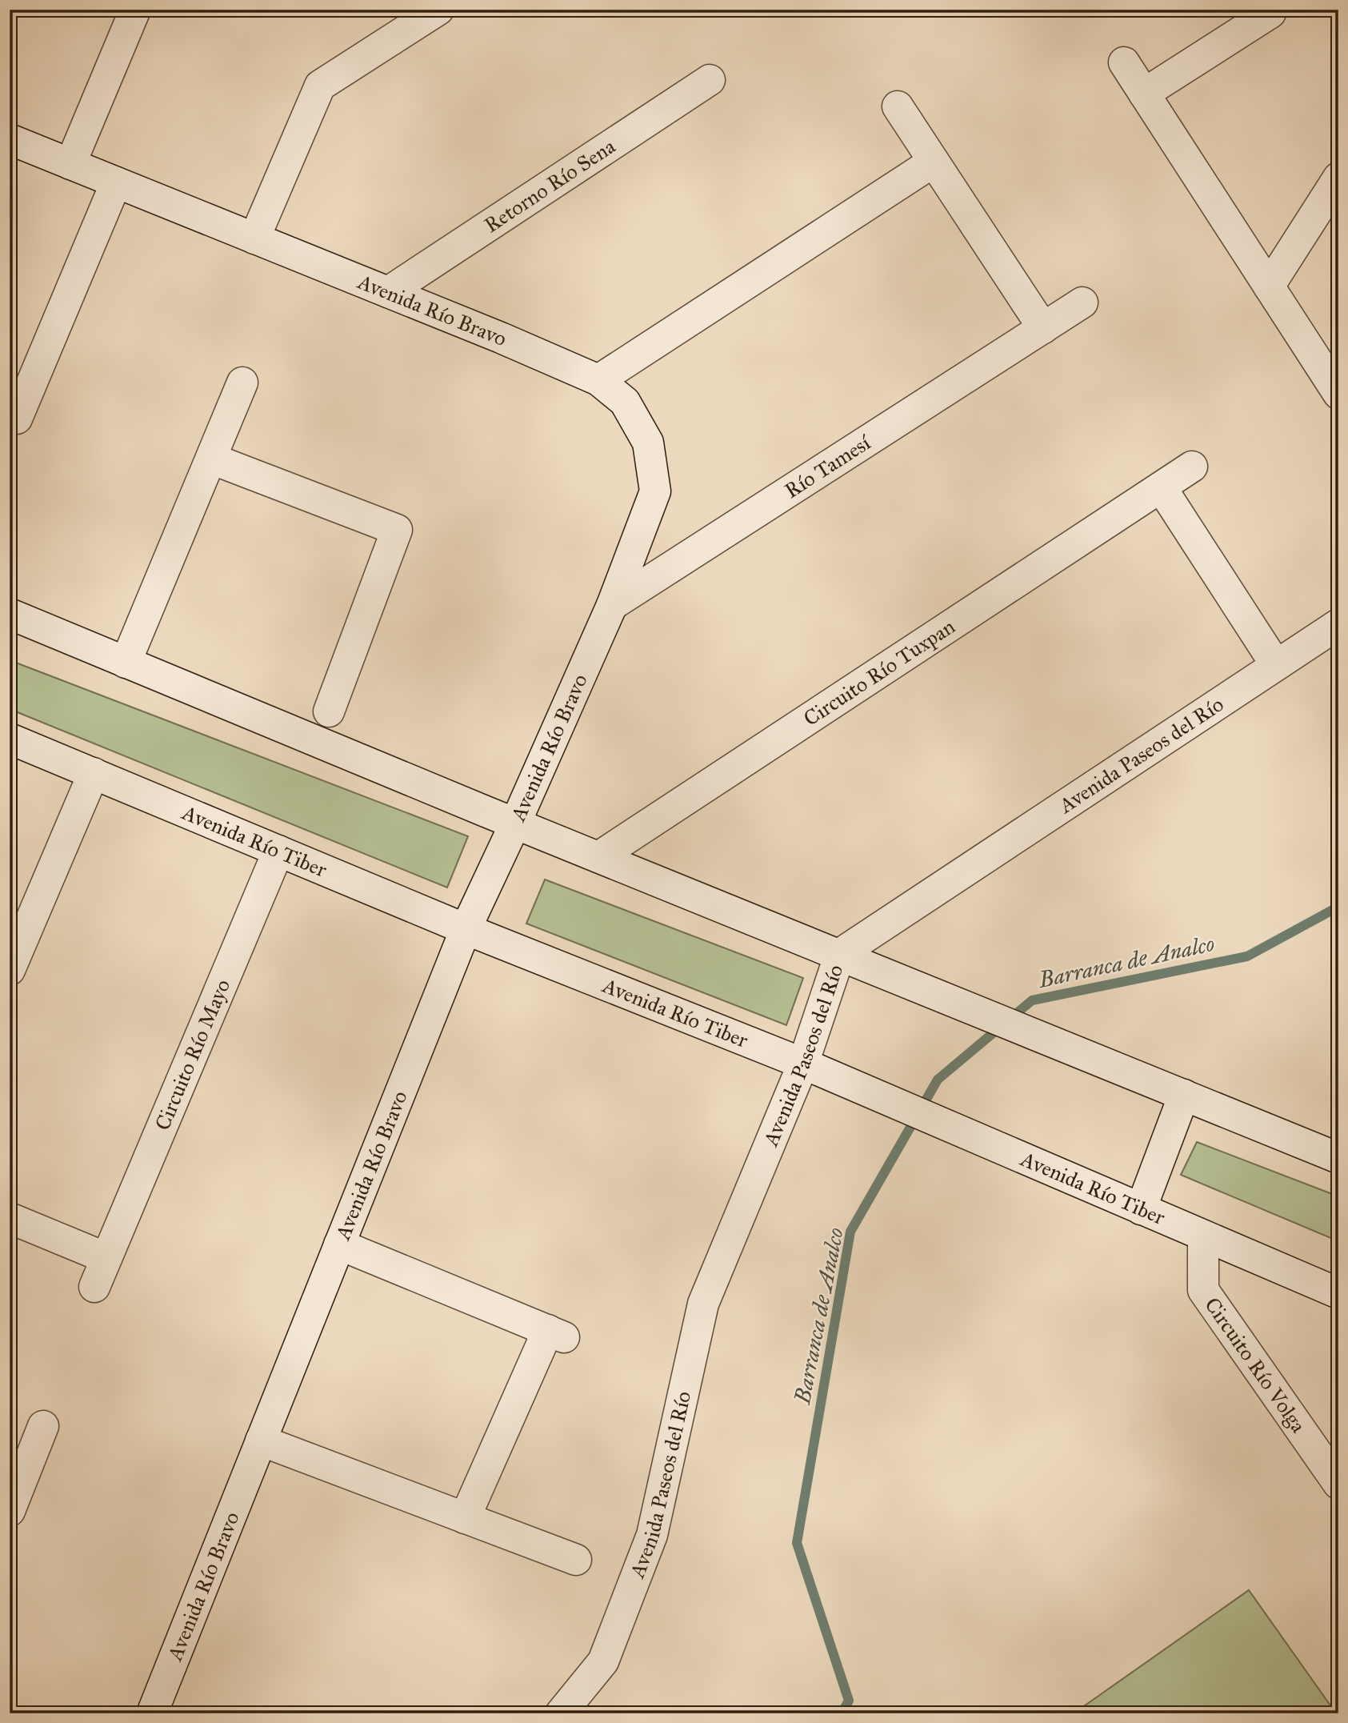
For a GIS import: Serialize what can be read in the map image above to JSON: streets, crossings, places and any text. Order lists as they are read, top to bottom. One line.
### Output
{"streets":{"street":["Retorno Río Sena","Avenida Río Bravo","Río Tamesí","Circuito Río Tuxpan","Avenida Paseos del Río","Avenida Río Tiber","Circuito Río Mayo","Circuito Río Volga"]},"crossings":[["Retorno Río Sena","Avenida Río Bravo"],["Avenida Río Bravo","Río Tamesí"],["Avenida Río Bravo","Avenida Río Tiber"],["Avenida Paseos del Río","Avenida Río Tiber"],["Avenida Río Tiber","Circuito Río Mayo"],["Avenida Río Tiber","Circuito Río Volga"]],"water":["Barranca de Analco"]}
